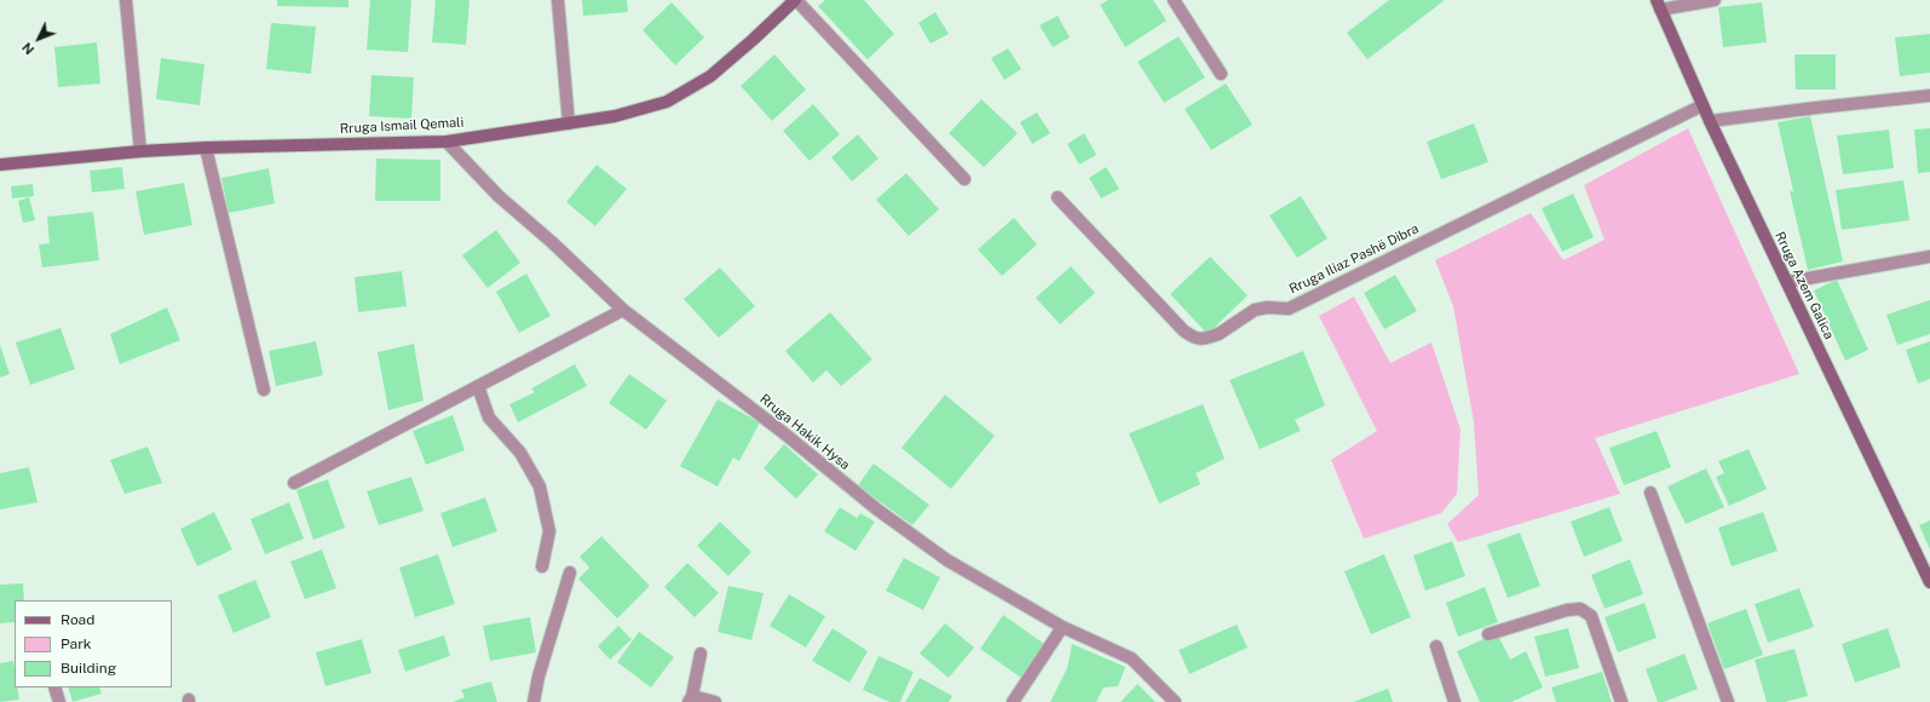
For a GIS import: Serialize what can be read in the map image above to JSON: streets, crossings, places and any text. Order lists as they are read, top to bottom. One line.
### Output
{"streets":{"street":["Rruga Ismail Qemali","Rruga Iliaz Pashë Dibra","Rruga Azem Galica","Rruga Hakik Hysa"]},"crossings":[["Rruga Ismail Qemali","Rruga Hakik Hysa"],["Rruga Iliaz Pashë Dibra","Rruga Azem Galica"]],"legend":["Road","Park","Building"],"north":"bottom left"}
